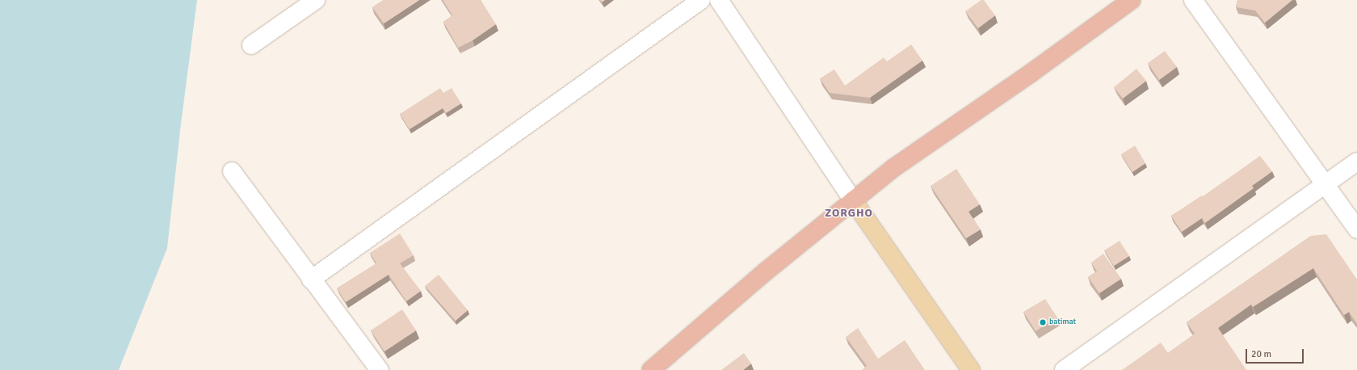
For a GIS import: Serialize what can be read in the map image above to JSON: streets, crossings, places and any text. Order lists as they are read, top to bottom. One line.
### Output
{"districts":["ZORGHO"],"places":["batimat"],"scale_bar":"20 m"}
